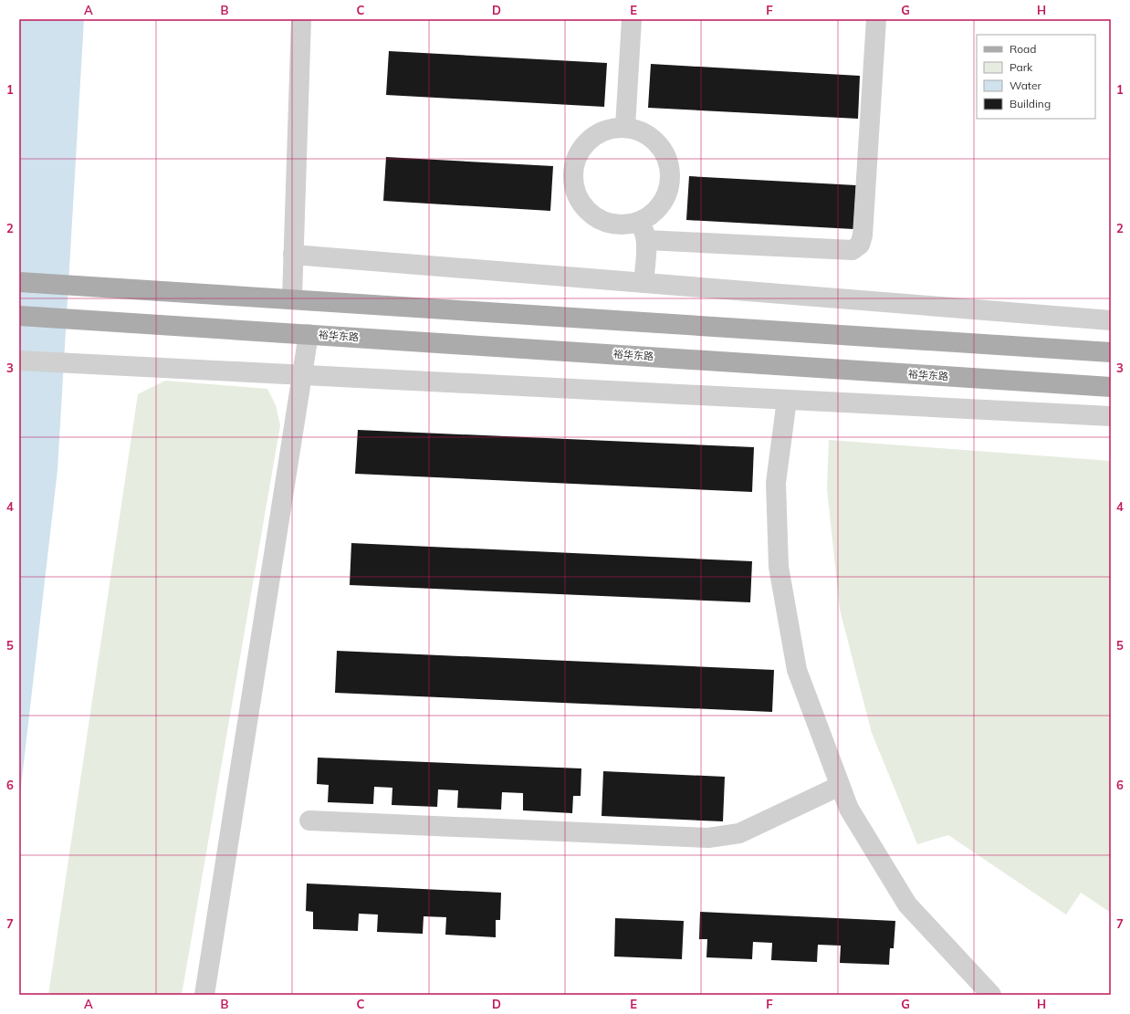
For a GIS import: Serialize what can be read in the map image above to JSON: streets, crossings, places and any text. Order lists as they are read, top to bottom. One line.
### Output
{"streets":{"main road":["裕华东路"]},"legend":["Road","Park","Water","Building"],"grid":{"columns":["A","B","C","D","E","F","G","H"],"rows":["1","2","3","4","5","6","7"]}}
